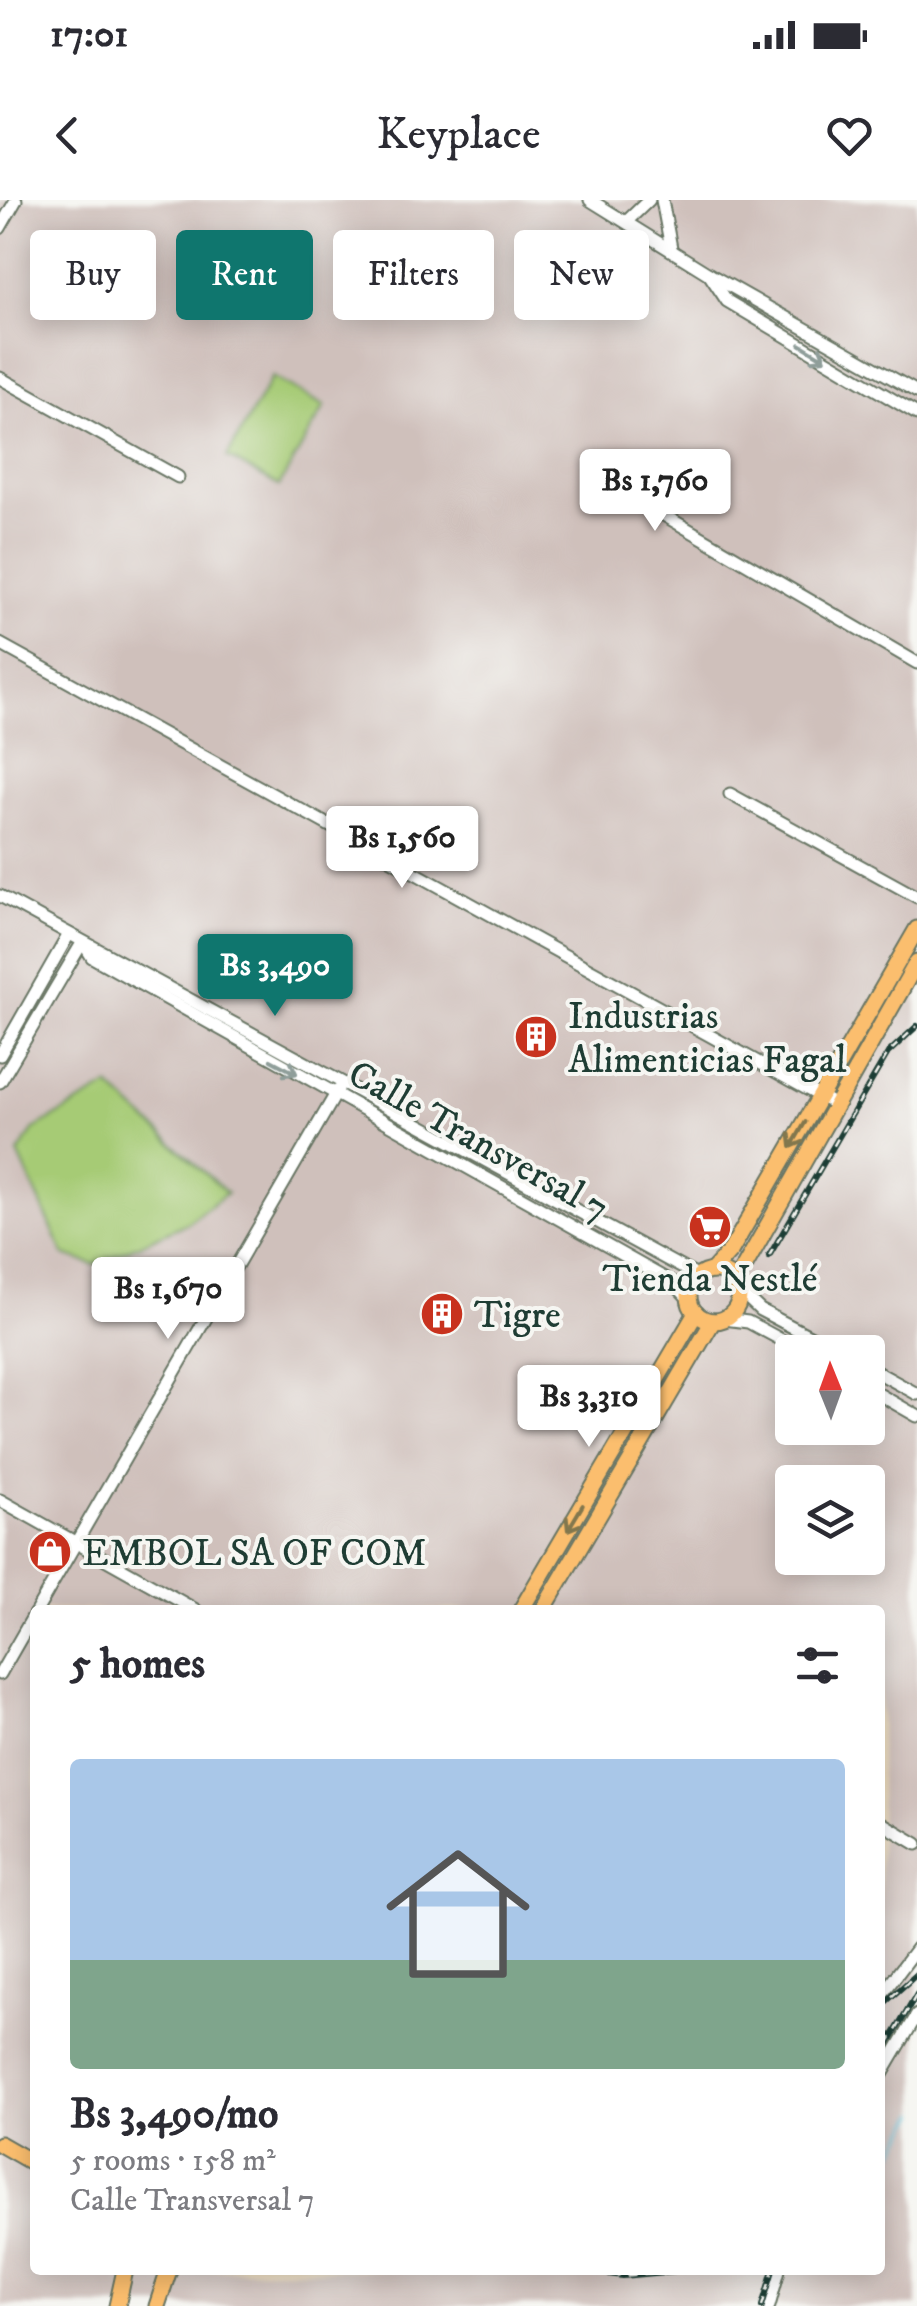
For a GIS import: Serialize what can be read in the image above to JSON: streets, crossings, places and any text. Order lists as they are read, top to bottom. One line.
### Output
{"streets":{"street":["Calle Transversal 7"]},"places":{"building":["Industrias Alimenticias Fagal","Tigre"],"supermarket":["Tienda Nestlé"],"shop":["EMBOL SA OF COM"]},"north":"top","page":{"status":"17:01","header":"Keyplace","chip":["Buy","Rent","Filters","New"],"price":["Bs 1,760","Bs 1,560","Bs 3,490","Bs 1,670","Bs 3,310"],"heading":"5 homes","list":[{"name":"Bs 3,490/mo","note":"5 rooms · 158 m² · Calle Transversal 7"}]}}
